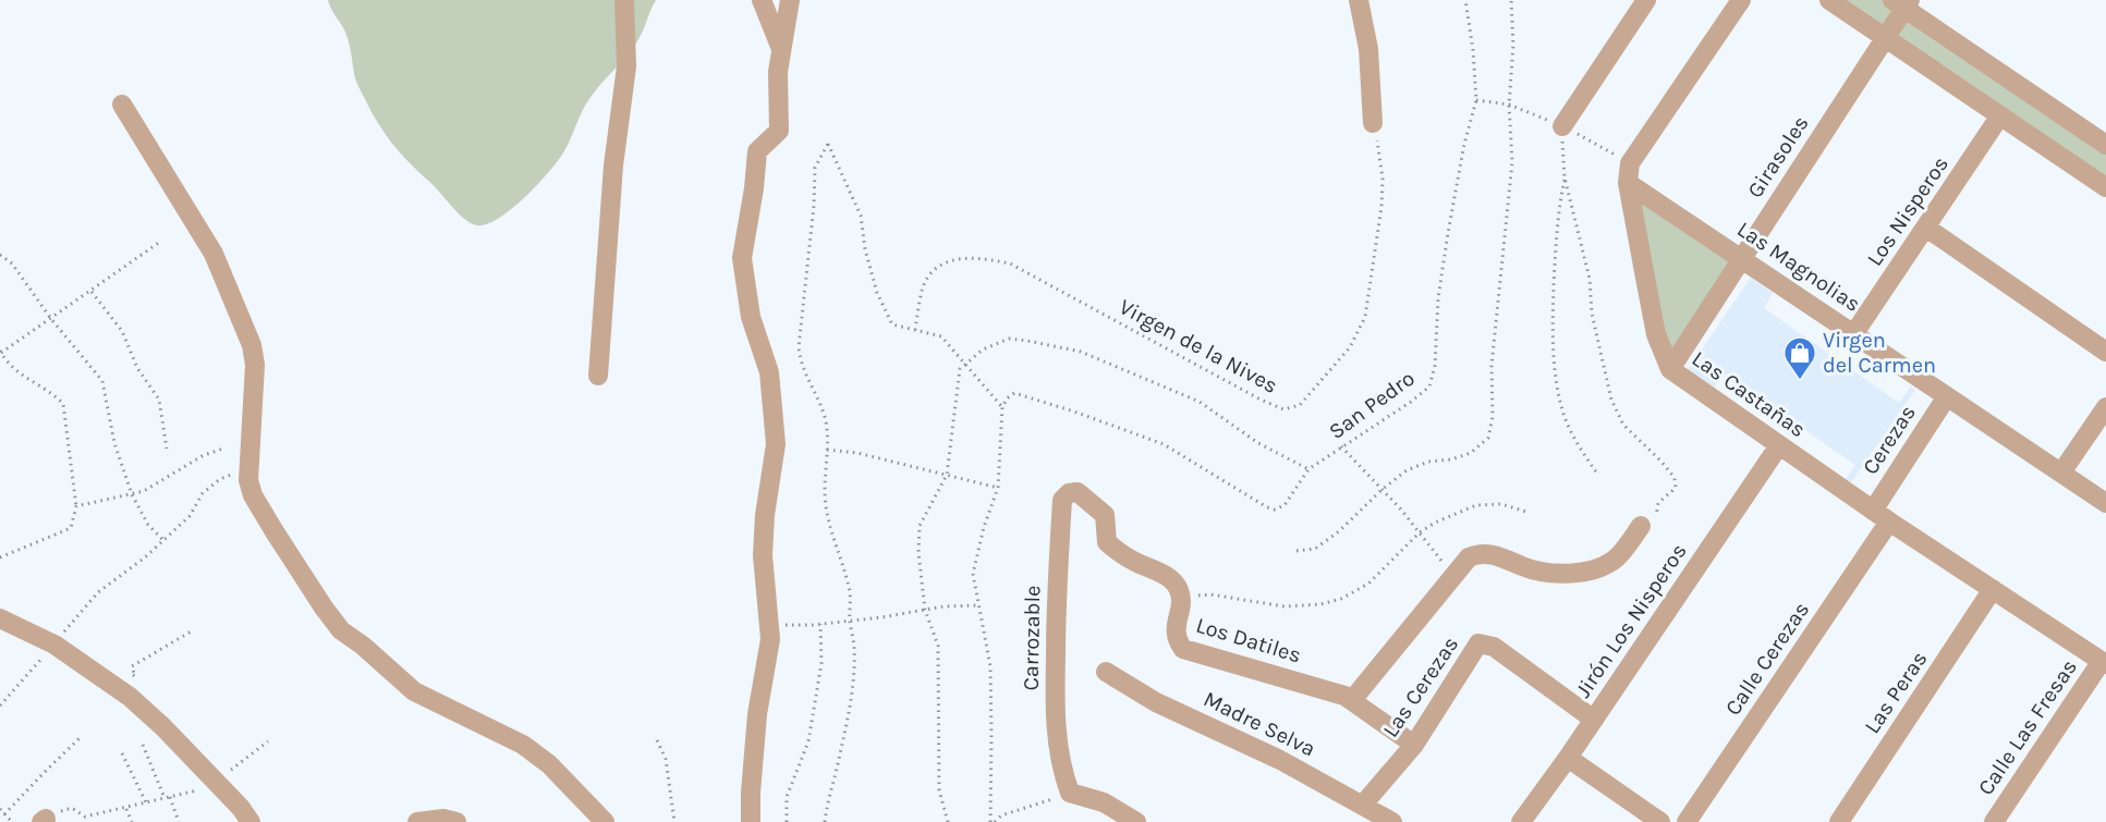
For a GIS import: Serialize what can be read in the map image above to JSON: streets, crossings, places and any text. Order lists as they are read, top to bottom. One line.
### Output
{"streets":{"street":["Girasoles","Los Nisperos","Las Magnolias","Las Castañas","Cerezas","Jirón Los Nisperos","Carrozable","Los Datiles","Calle Cerezas","Las Cerezas","Las Peras","Madre Selva","Calle Las Fresas"],"path":["Virgen de la Nives","San Pedro"]},"crossings":[["Girasoles","Las Magnolias"],["Girasoles","Las Castañas"],["Los Nisperos","Las Magnolias"],["Las Magnolias","Las Castañas"],["Las Magnolias","Cerezas"],["Las Castañas","Cerezas"],["Las Castañas","Jirón Los Nisperos"],["Las Castañas","Calle Cerezas"],["Las Castañas","Las Peras"],["Las Castañas","Calle Las Fresas"],["Cerezas","Calle Cerezas"],["Jirón Los Nisperos","Las Cerezas"],["Carrozable","Los Datiles"],["Los Datiles","Las Cerezas"],["Las Cerezas","Madre Selva"]],"places":{"shop":["Virgen del Carmen"]}}
